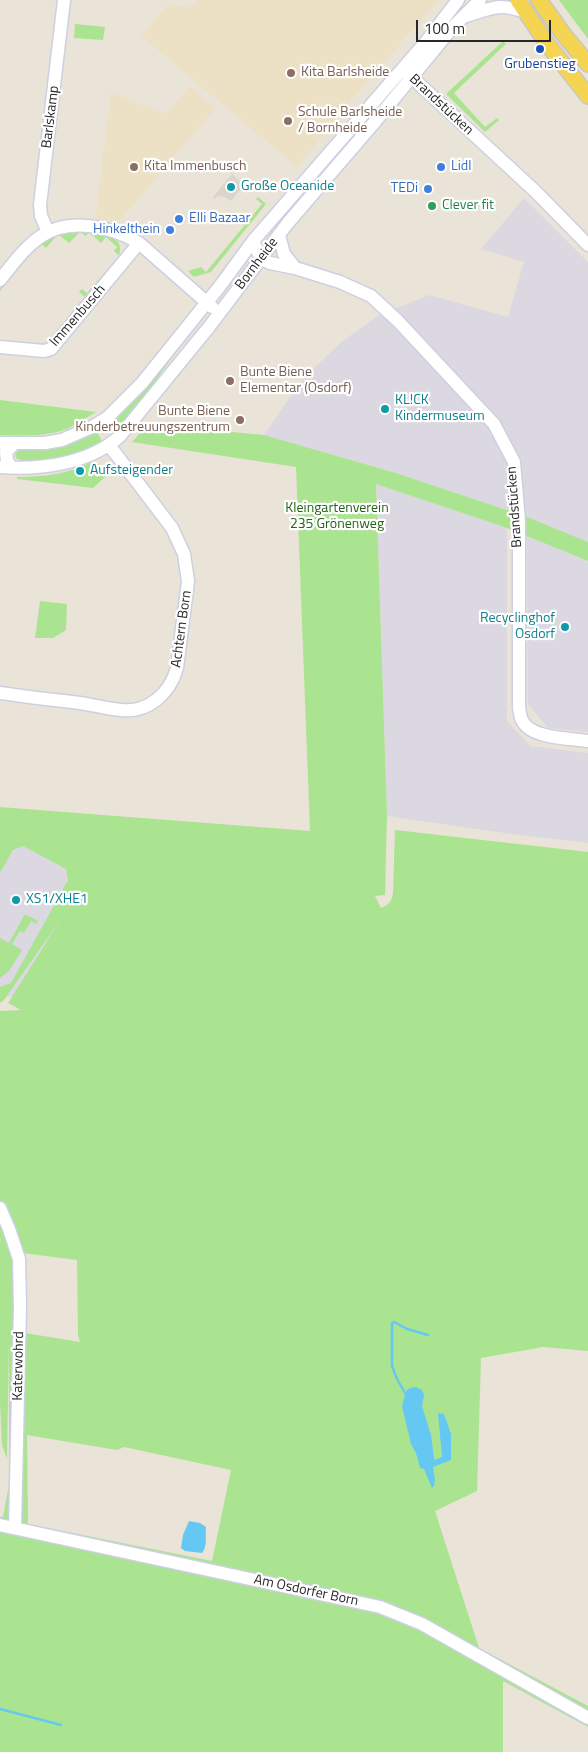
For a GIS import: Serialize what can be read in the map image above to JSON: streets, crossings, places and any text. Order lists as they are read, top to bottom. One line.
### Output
{"streets":{"street":["Brandstücken","Barlskamp","Bornheide","Immenbusch","Achtern Born","Katerwohrd","Am Osdorfer Born"]},"crossings":[["Brandstücken","Bornheide"],["Bornheide","Achtern Born"],["Katerwohrd","Am Osdorfer Born"]],"parks":["Kleingartenverein 235 Grönenweg"],"places":["Grubenstieg","Kita Barlsheide","Schule Barlsheide / Bornheide","Kita Immenbusch","Lidl","Große Oceanide","TEDi","Clever fit","Elli Bazaar","Hinkelthein","Bunte Biene Elementar (Osdorf)","KL!CK Kindermuseum","Bunte Biene Kinderbetreuungszentrum","Aufsteigender","Recyclinghof Osdorf","XS1/XHE1"],"scale_bar":"100 m"}
